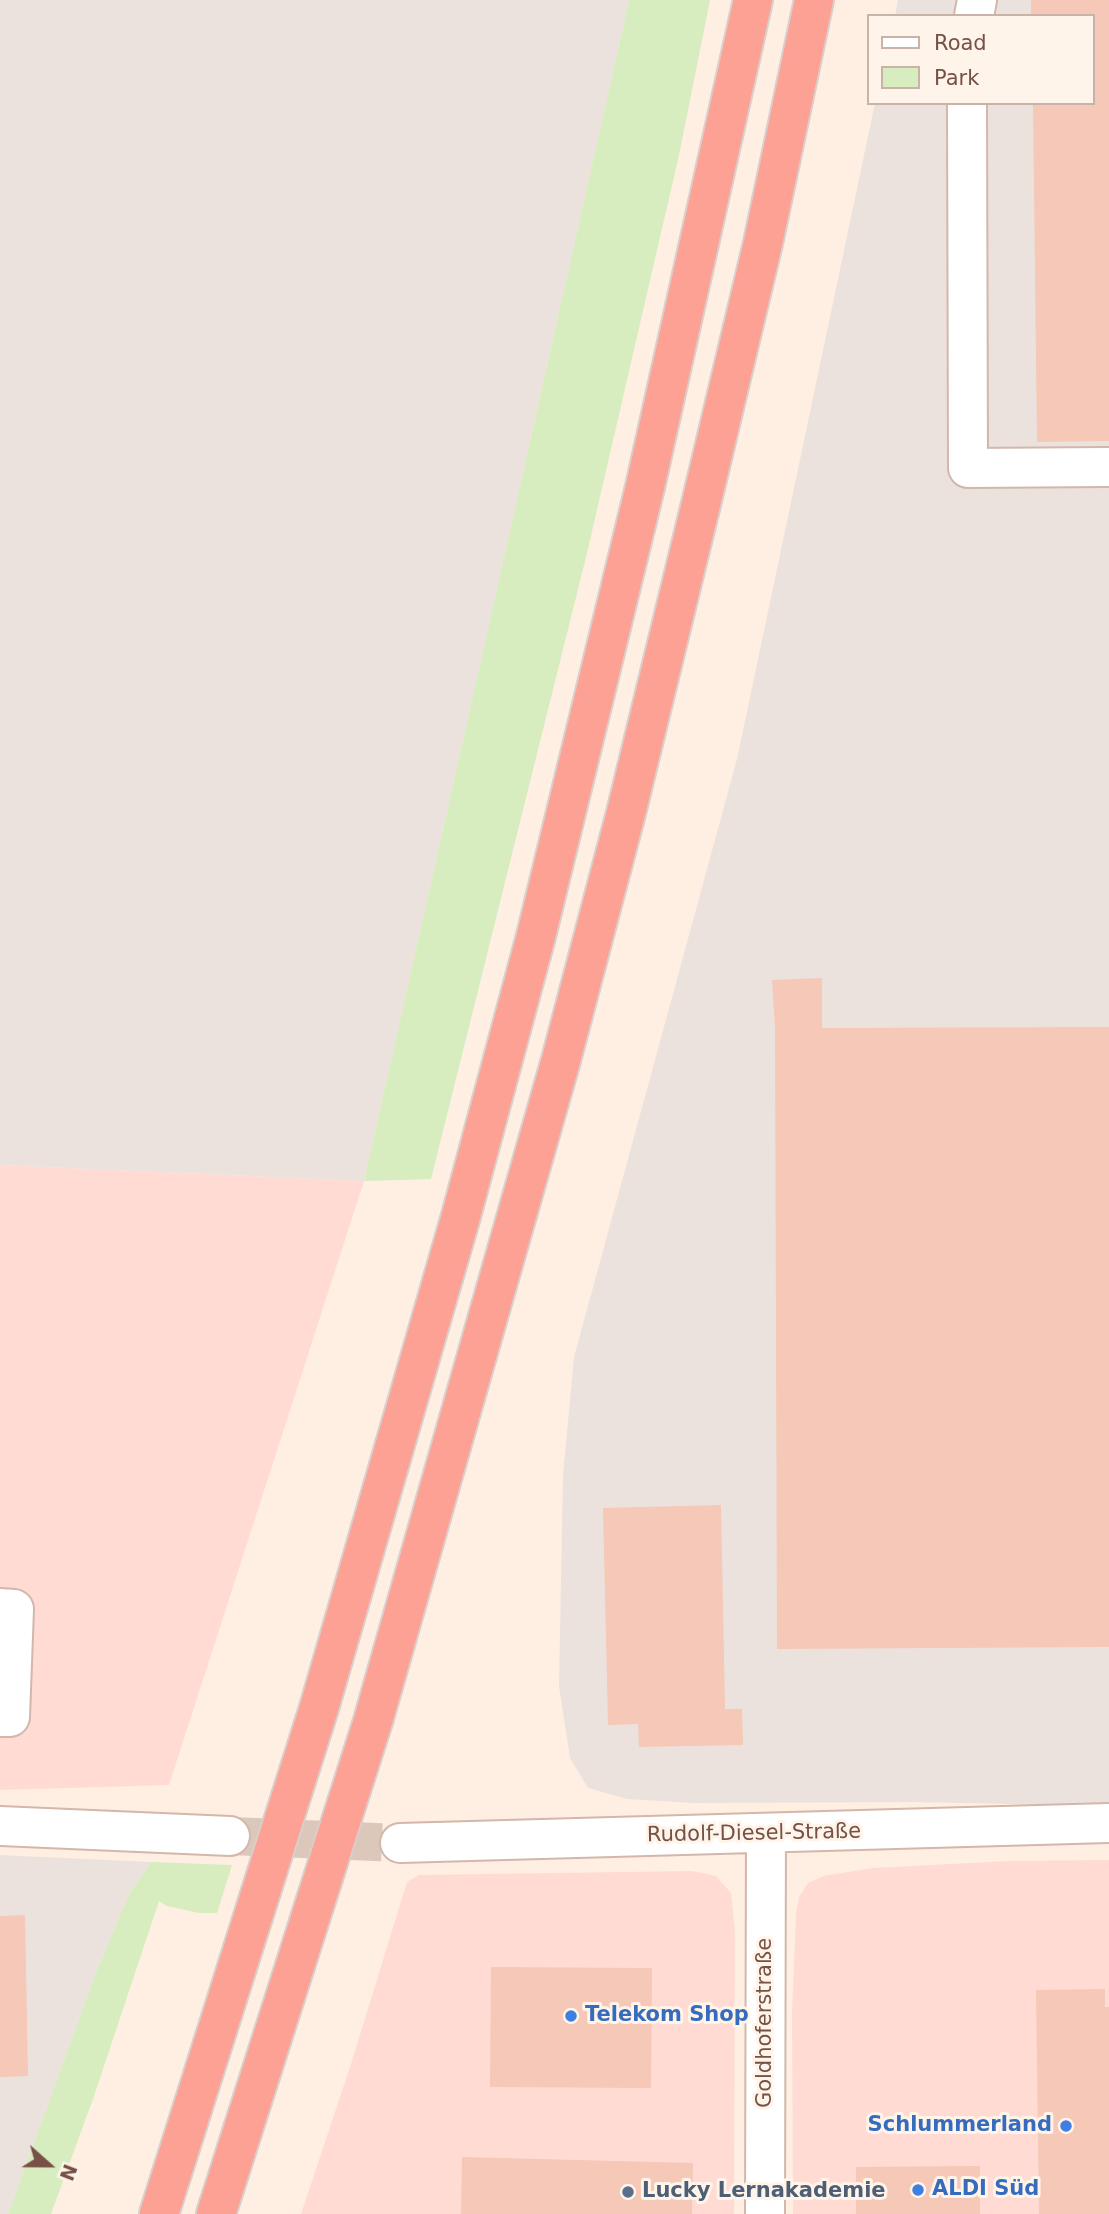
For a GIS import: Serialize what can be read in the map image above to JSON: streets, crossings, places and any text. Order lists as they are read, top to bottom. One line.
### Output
{"streets":{"street":["Rudolf-Diesel-Straße","Goldhoferstraße"]},"crossings":[["Rudolf-Diesel-Straße","Goldhoferstraße"]],"places":["Telekom Shop","Schlummerland","ALDI Süd","Lucky Lernakademie"],"legend":["Road","Park"],"north":"right"}
